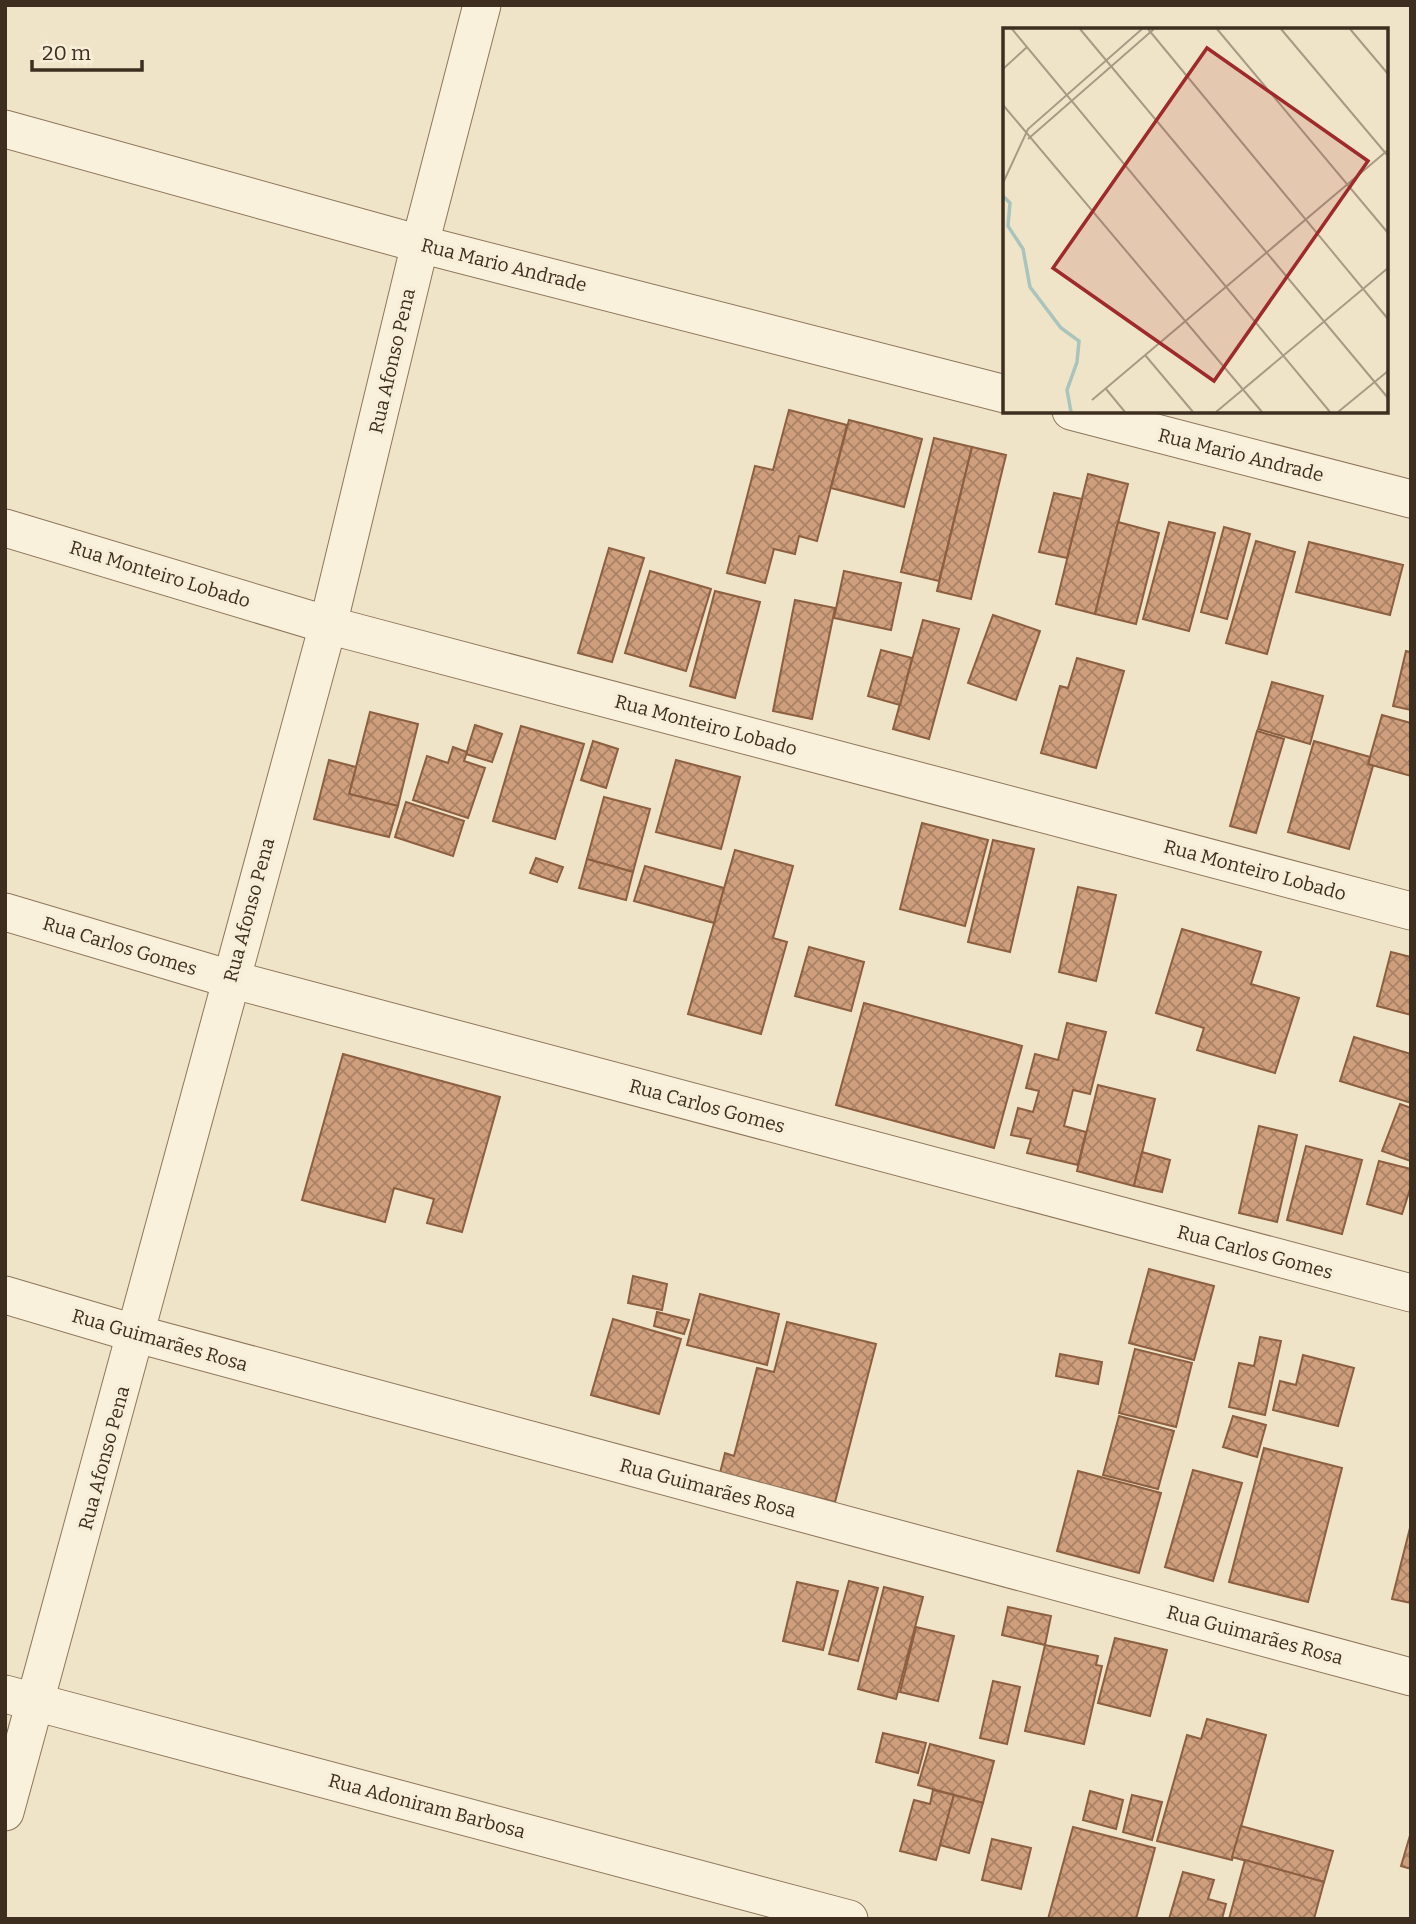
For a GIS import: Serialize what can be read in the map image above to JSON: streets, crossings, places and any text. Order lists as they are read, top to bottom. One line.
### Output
{"streets":{"street":["Rua Mario Andrade","Rua Afonso Pena","Rua Monteiro Lobado","Rua Carlos Gomes","Rua Guimarães Rosa","Rua Adoniram Barbosa"]},"crossings":[["Rua Mario Andrade","Rua Afonso Pena"],["Rua Afonso Pena","Rua Monteiro Lobado"],["Rua Afonso Pena","Rua Carlos Gomes"],["Rua Afonso Pena","Rua Guimarães Rosa"],["Rua Afonso Pena","Rua Adoniram Barbosa"]],"scale_bar":"20 m"}
